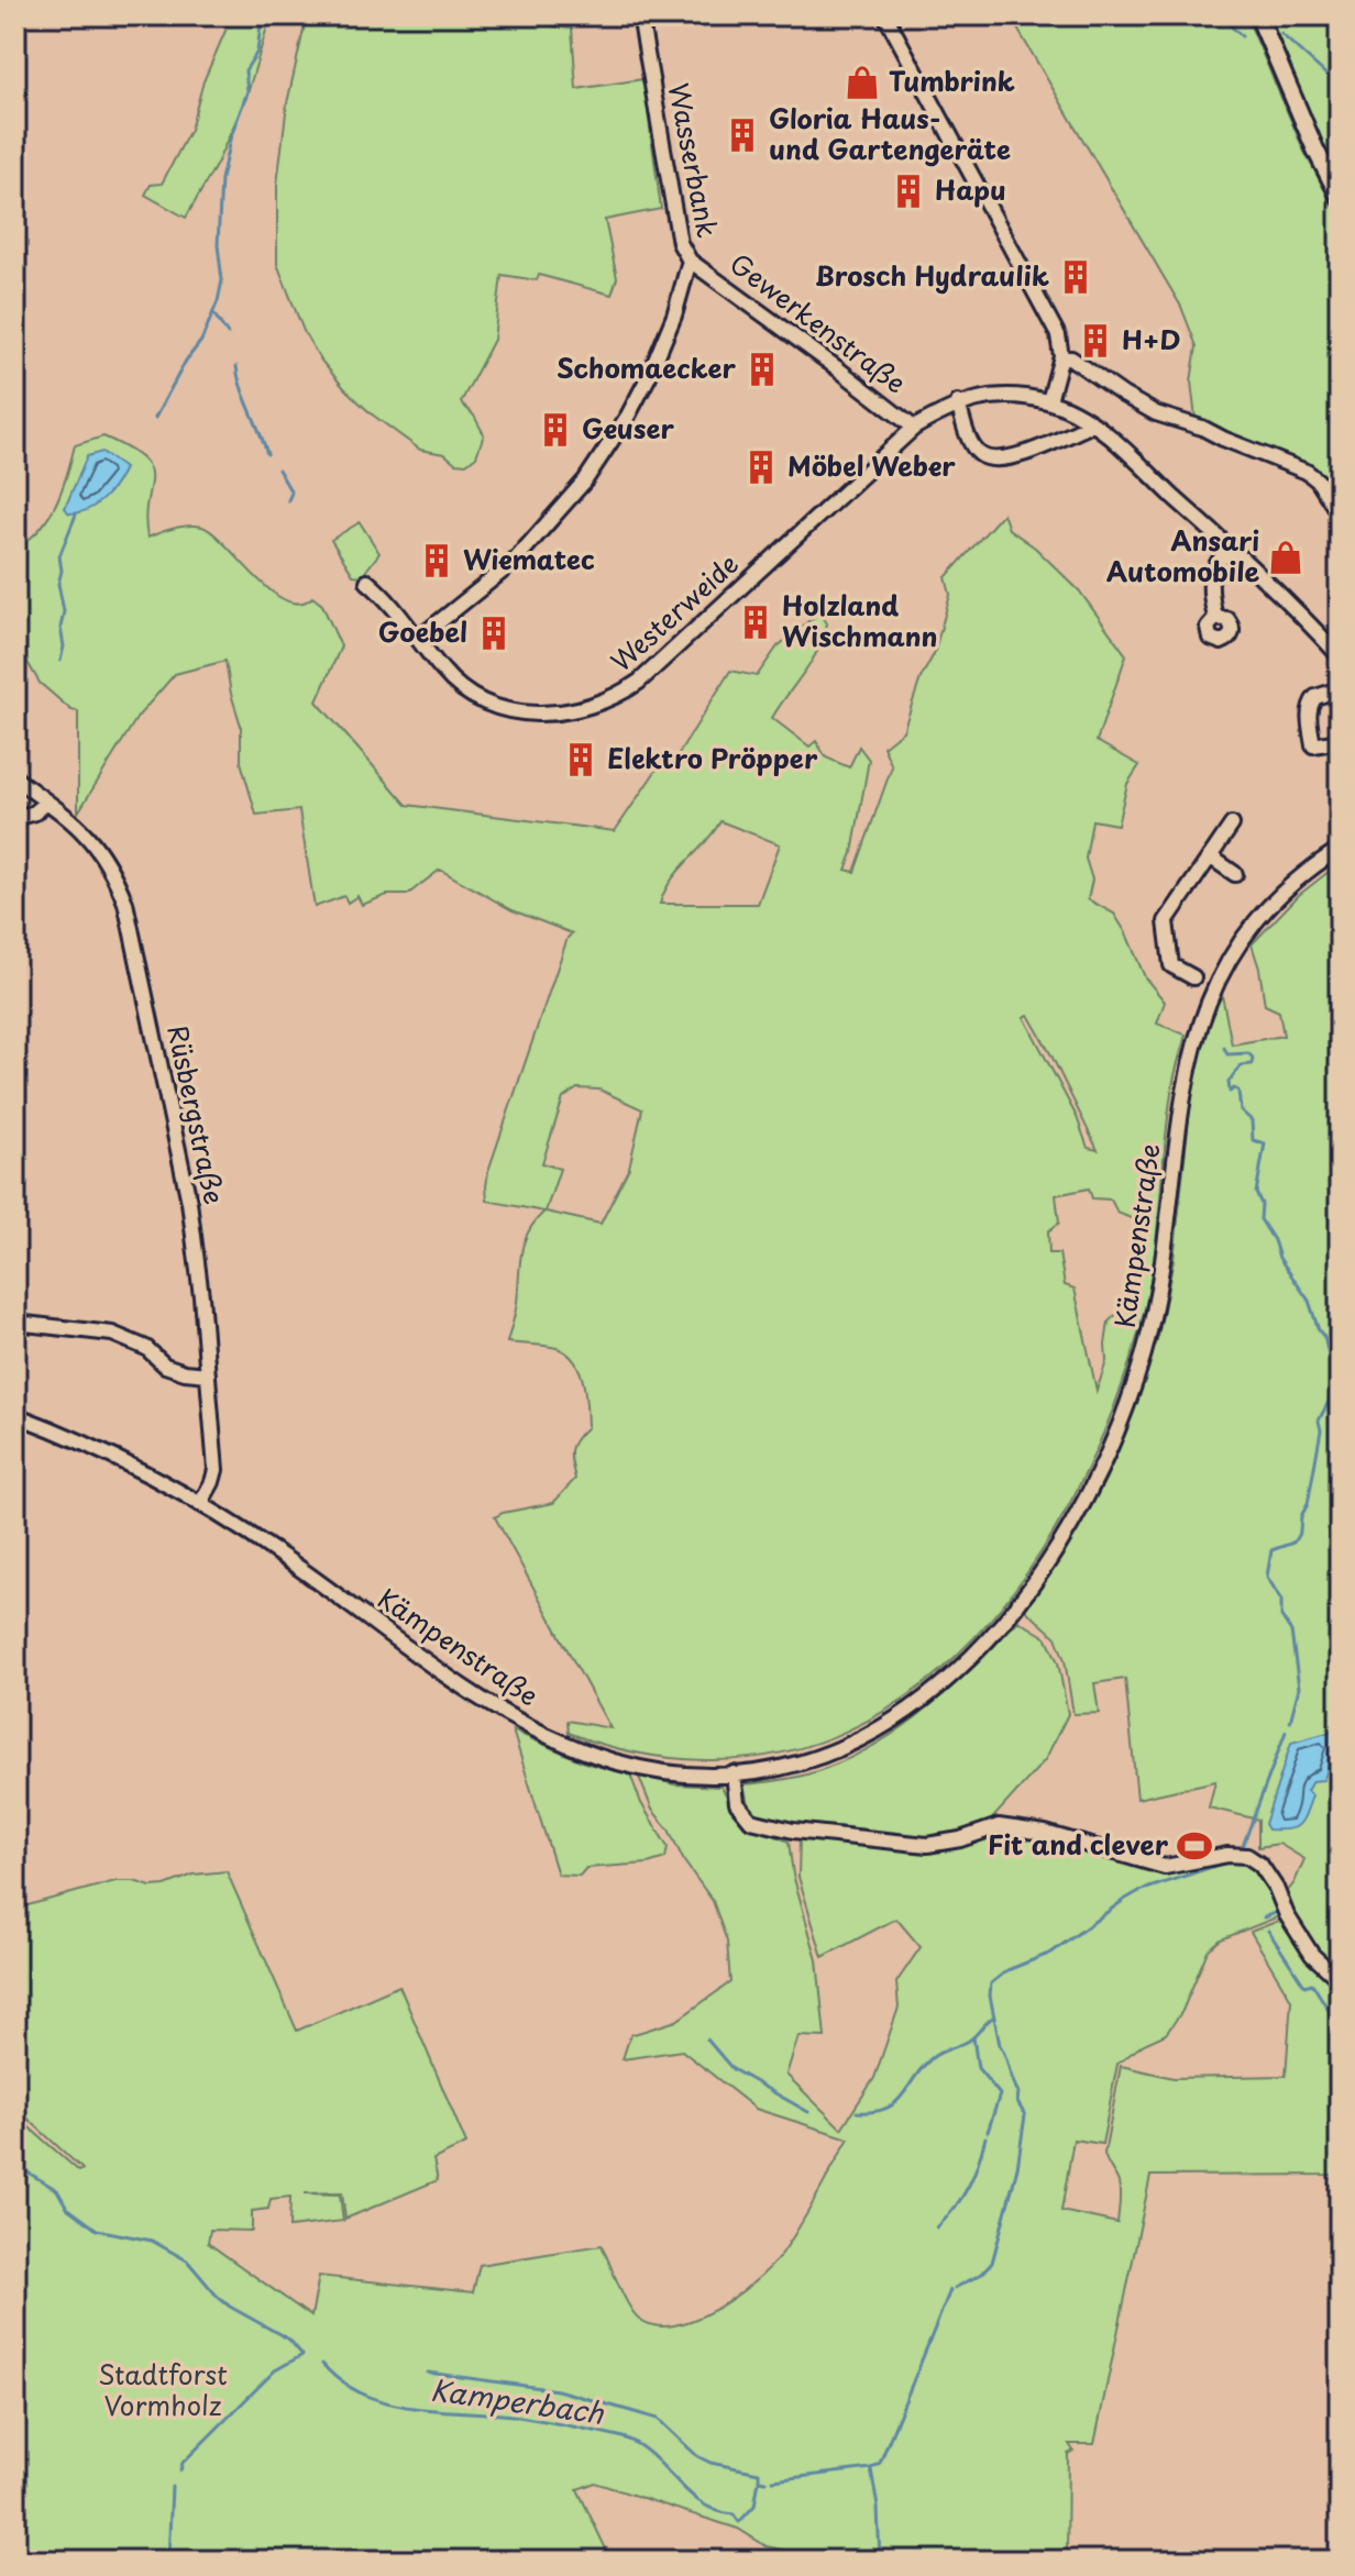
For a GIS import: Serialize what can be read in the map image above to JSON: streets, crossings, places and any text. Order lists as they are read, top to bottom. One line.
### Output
{"streets":{"street":["Wasserbank","Gewerkenstraße","Westerweide","Rüsbergstraße","Kämpenstraße"]},"crossings":[["Wasserbank","Gewerkenstraße"],["Wasserbank","Westerweide"],["Gewerkenstraße","Westerweide"],["Rüsbergstraße","Kämpenstraße"]],"water":["Kamperbach"],"parks":["Stadtforst Vormholz"],"places":{"shop":["Tumbrink","Ansari Automobile"],"building":["Gloria Haus- und Gartengeräte","Hapu","Brosch Hydraulik","H+D","Schomaecker","Geuser","Möbel Weber","Wiematec","Holzland Wischmann","Goebel","Elektro Pröpper"],"sports":["Fit and clever"]}}
